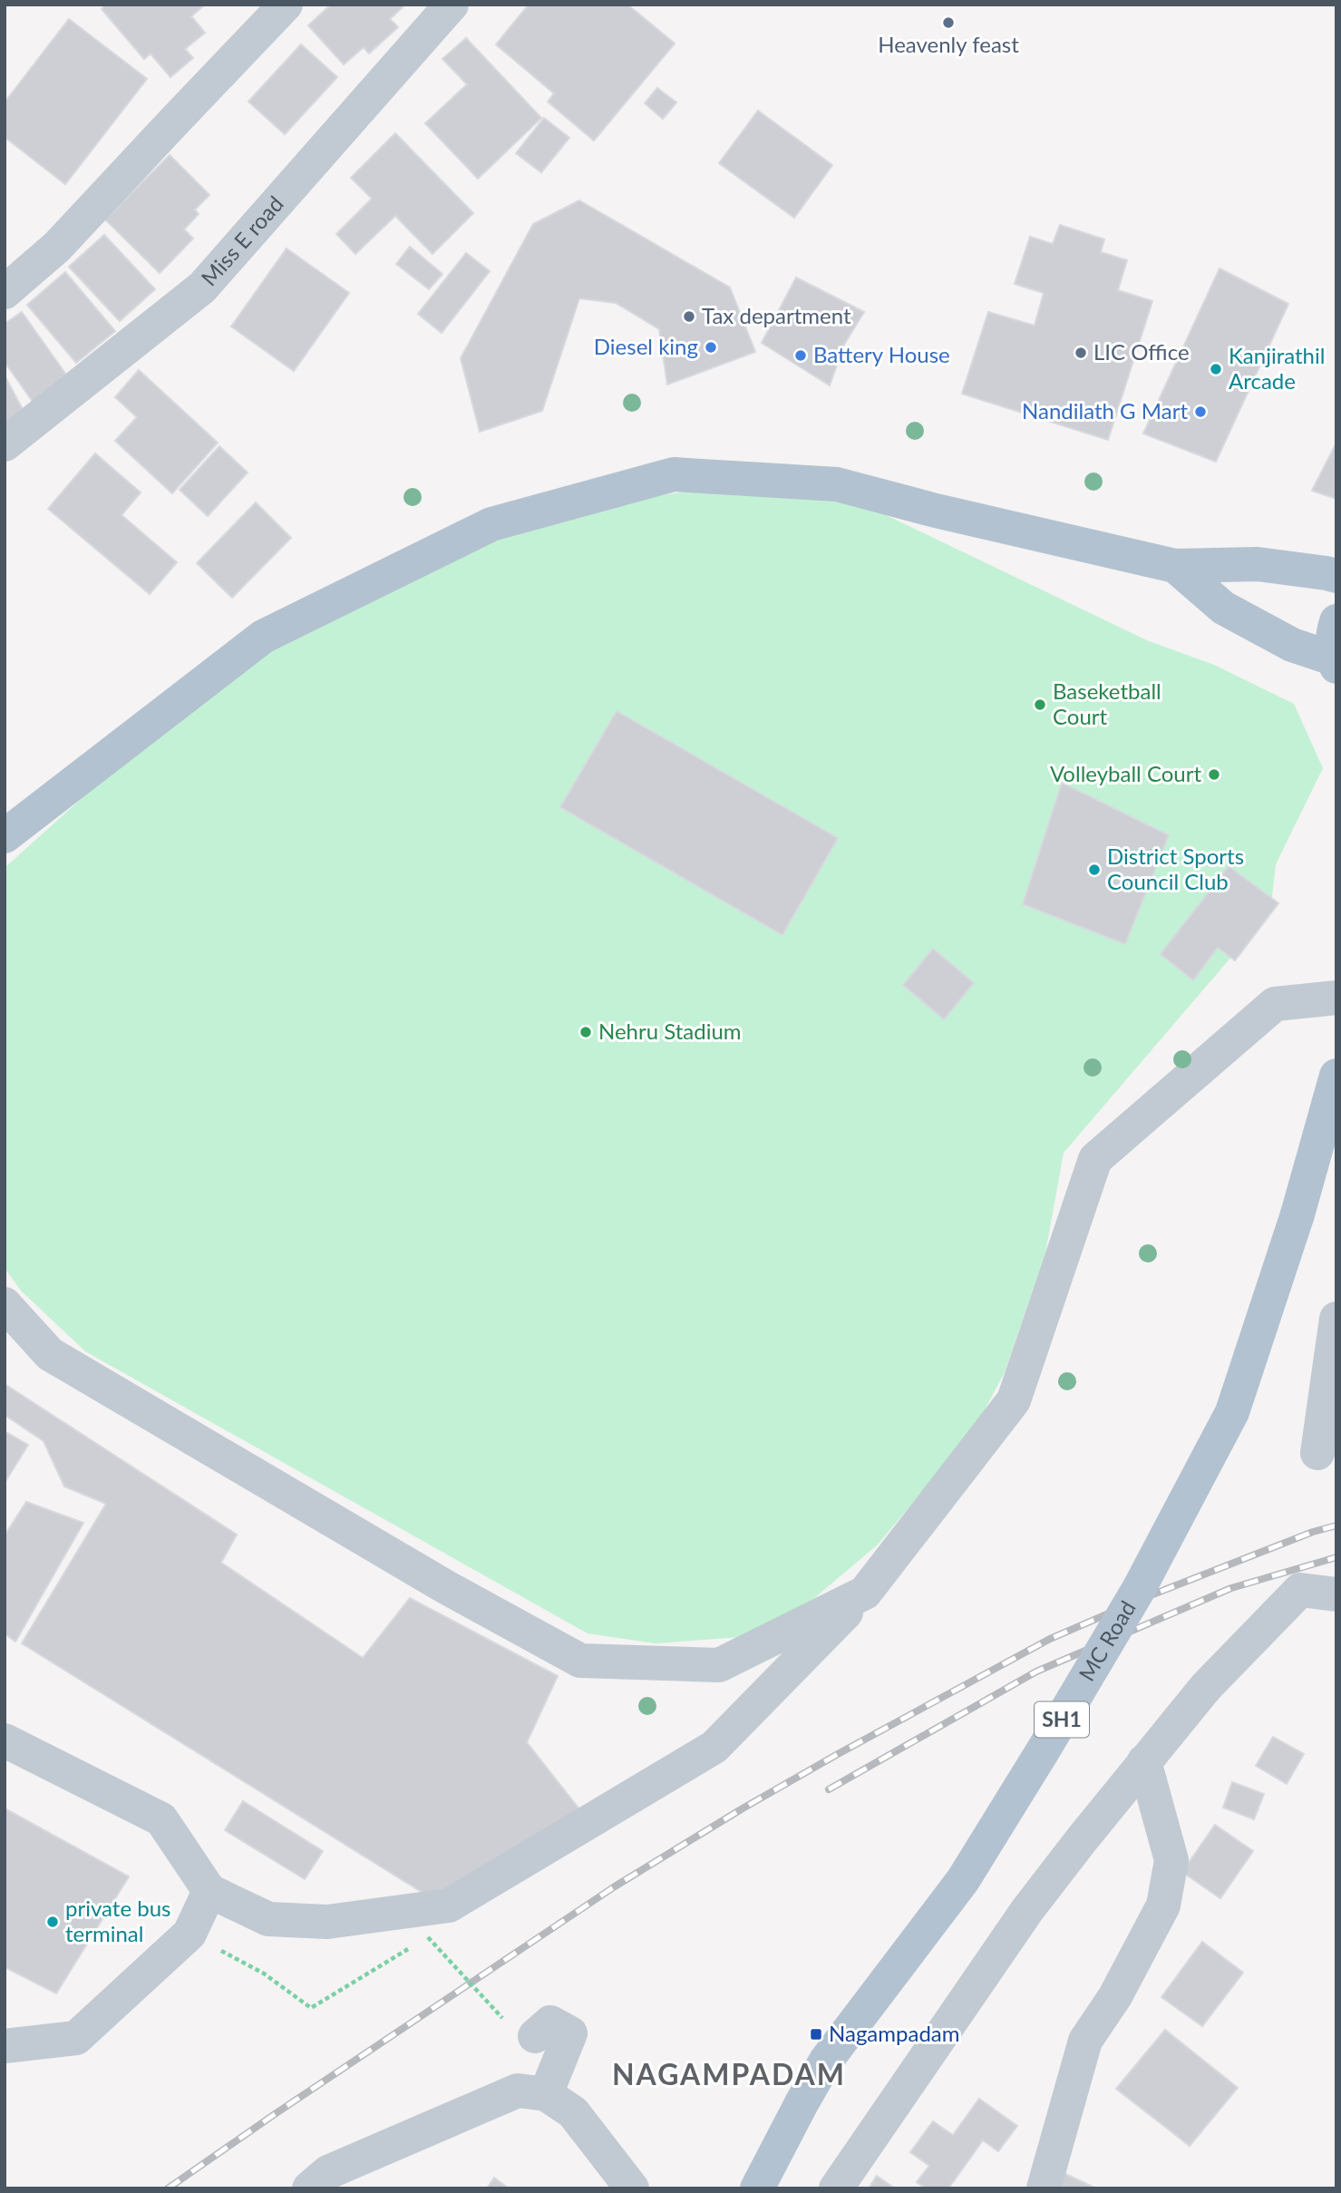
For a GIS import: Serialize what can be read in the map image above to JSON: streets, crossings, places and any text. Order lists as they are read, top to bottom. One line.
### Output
{"streets":{"main road":["MC Road","SH1"],"street":["Miss E road"]},"districts":["NAGAMPADAM"],"places":{"other":["Heavenly feast","Tax department","Diesel king","LIC Office","Battery House","Kanjirathil Arcade","Nandilath G Mart","Baseketball Court","Volleyball Court","District Sports Council Club","Nehru Stadium","private bus terminal"],"transit":["Nagampadam"]}}
